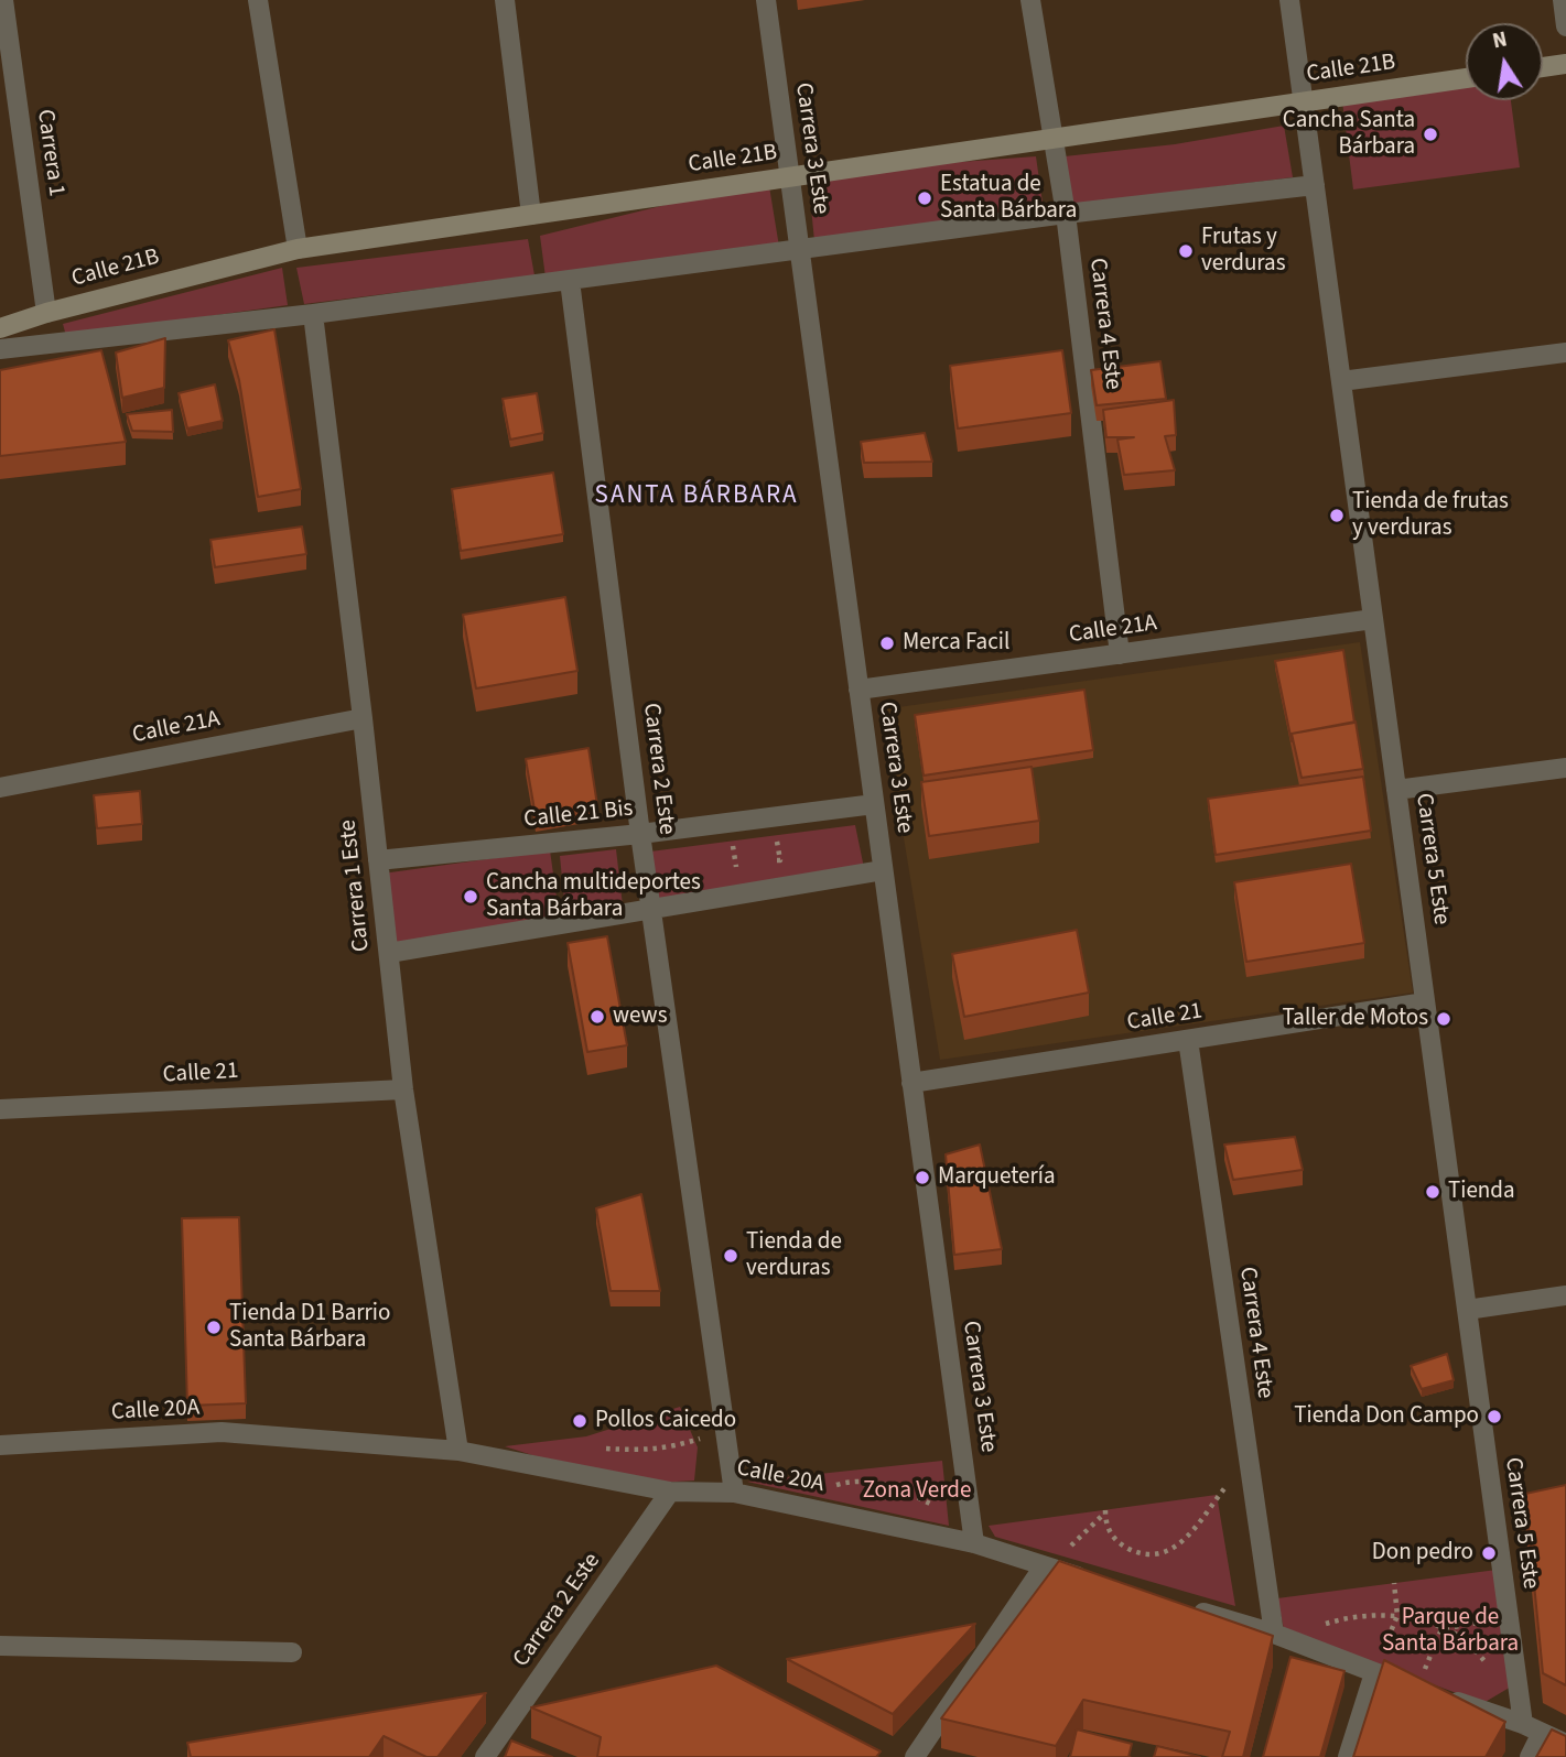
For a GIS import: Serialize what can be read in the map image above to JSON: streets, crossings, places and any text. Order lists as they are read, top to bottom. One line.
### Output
{"streets":{"street":["Calle 21B","Carrera 3 Este","Carrera 1","Carrera 4 Este","Calle 21A","Carrera 2 Este","Calle 21 Bis","Carrera 5 Este","Carrera 1 Este","Calle 21","Calle 20A"]},"crossings":[["Calle 21B","Carrera 3 Este"],["Calle 21B","Carrera 1"],["Calle 21B","Carrera 4 Este"],["Calle 21B","Carrera 5 Este"],["Carrera 3 Este","Calle 21A"],["Carrera 3 Este","Calle 21 Bis"],["Carrera 3 Este","Calle 21"],["Carrera 3 Este","Calle 20A"],["Carrera 4 Este","Calle 21A"],["Carrera 4 Este","Calle 21"],["Calle 21A","Carrera 5 Este"],["Calle 21A","Carrera 1 Este"],["Carrera 2 Este","Calle 21 Bis"],["Carrera 2 Este","Calle 20A"],["Calle 21 Bis","Carrera 1 Este"],["Carrera 5 Este","Calle 21"],["Carrera 1 Este","Calle 21"],["Carrera 1 Este","Calle 20A"]],"districts":["SANTA BÁRBARA"],"parks":["Zona Verde","Parque de Santa Bárbara"],"places":["Cancha Santa Bárbara","Estatua de Santa Bárbara","Frutas y verduras","Tienda de frutas y verduras","Merca Facil","Cancha multideportes Santa Bárbara","wews","Taller de Motos","Marquetería","Tienda","Tienda de verduras","Tienda D1 Barrio Santa Bárbara","Tienda Don Campo","Pollos Caicedo","Don pedro"],"north":"top"}
